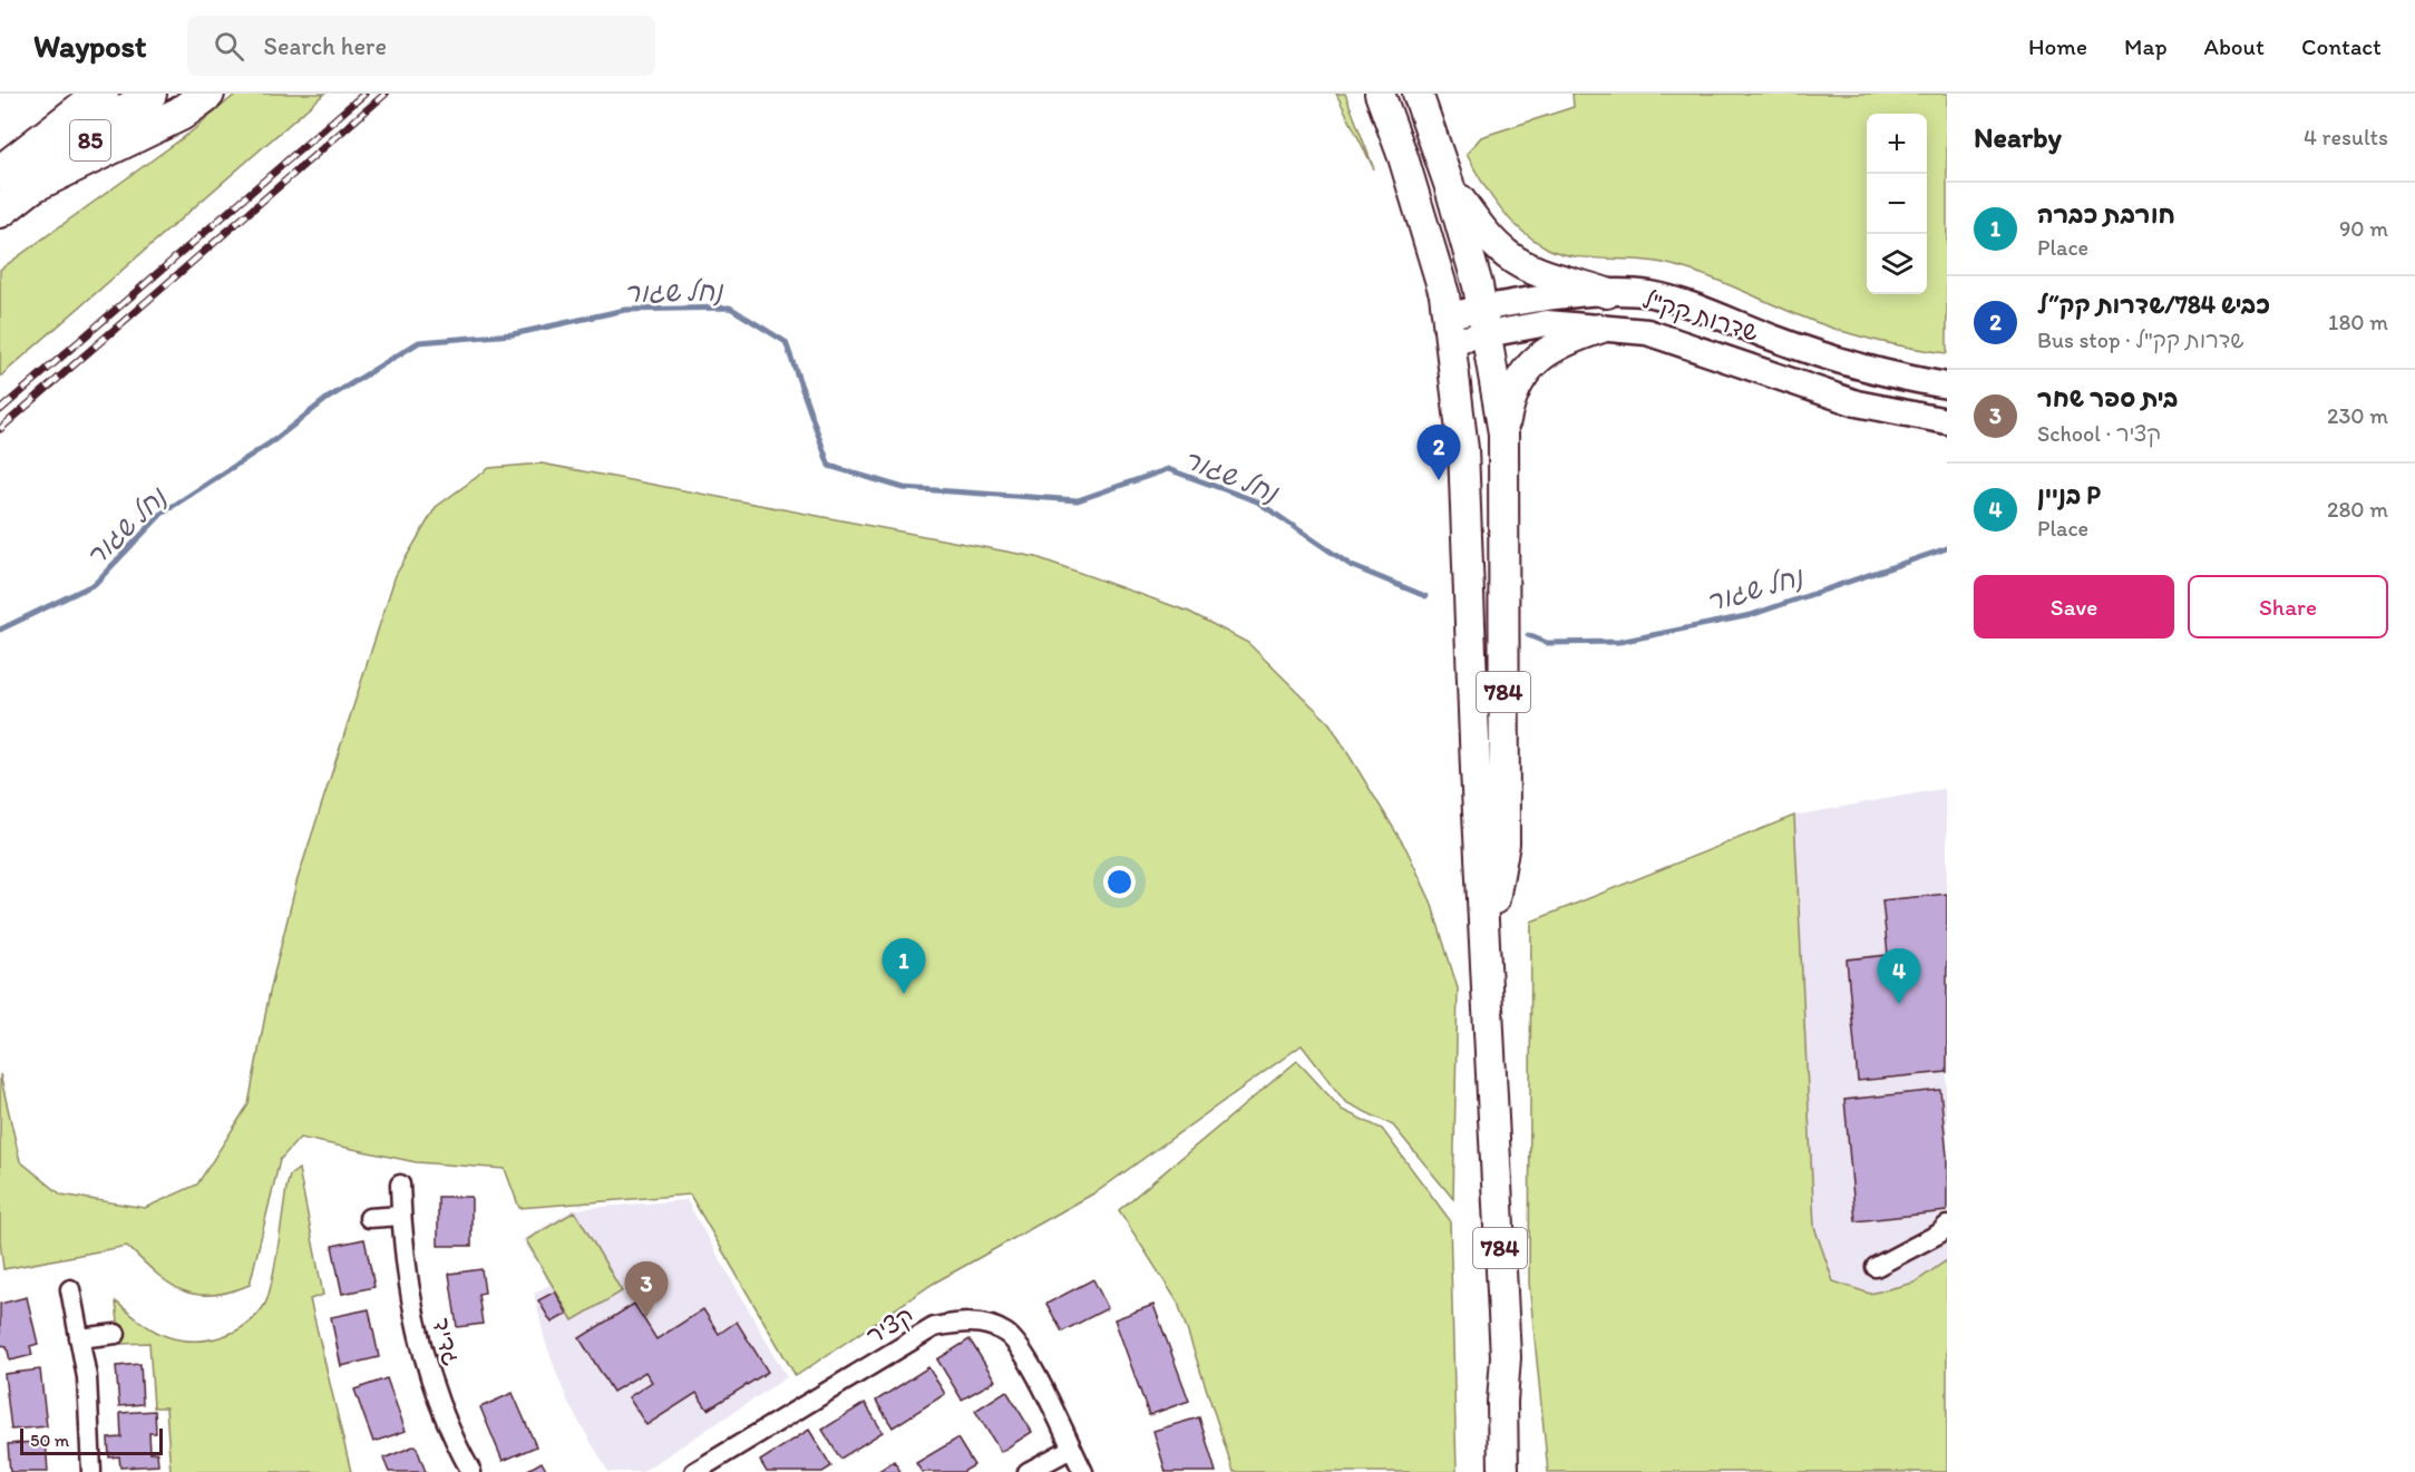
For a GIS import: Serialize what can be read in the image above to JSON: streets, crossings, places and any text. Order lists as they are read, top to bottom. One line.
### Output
{"streets":{"highway":["85"],"main road":["784"],"street":["שדרות קק\"ל","קציר","גדיד"]},"crossings":[["שדרות קק\"ל","784"]],"water":["נחל שגור"],"scale_bar":"50 m","page":{"header":"Waypost","search":"Search here","nav":["Home","Map","About","Contact"],"heading":["Nearby","4 results"],"map_buttons":["+","−"],"list":[{"mark":"1","name":"חורבת כברה","note":"Place","value":"90 m"},{"mark":"2","name":"כביש 784/שדרות קק״ל","note":"Bus stop · שדרות קק\"ל","value":"180 m"},{"mark":"3","name":"בית ספר שחר","note":"School · קציר","value":"230 m"},{"mark":"4","name":"בניין P","note":"Place","value":"280 m"}],"pins":["2","1","4","3"],"buttons":["Save","Share"],"scale":"50 m"}}
